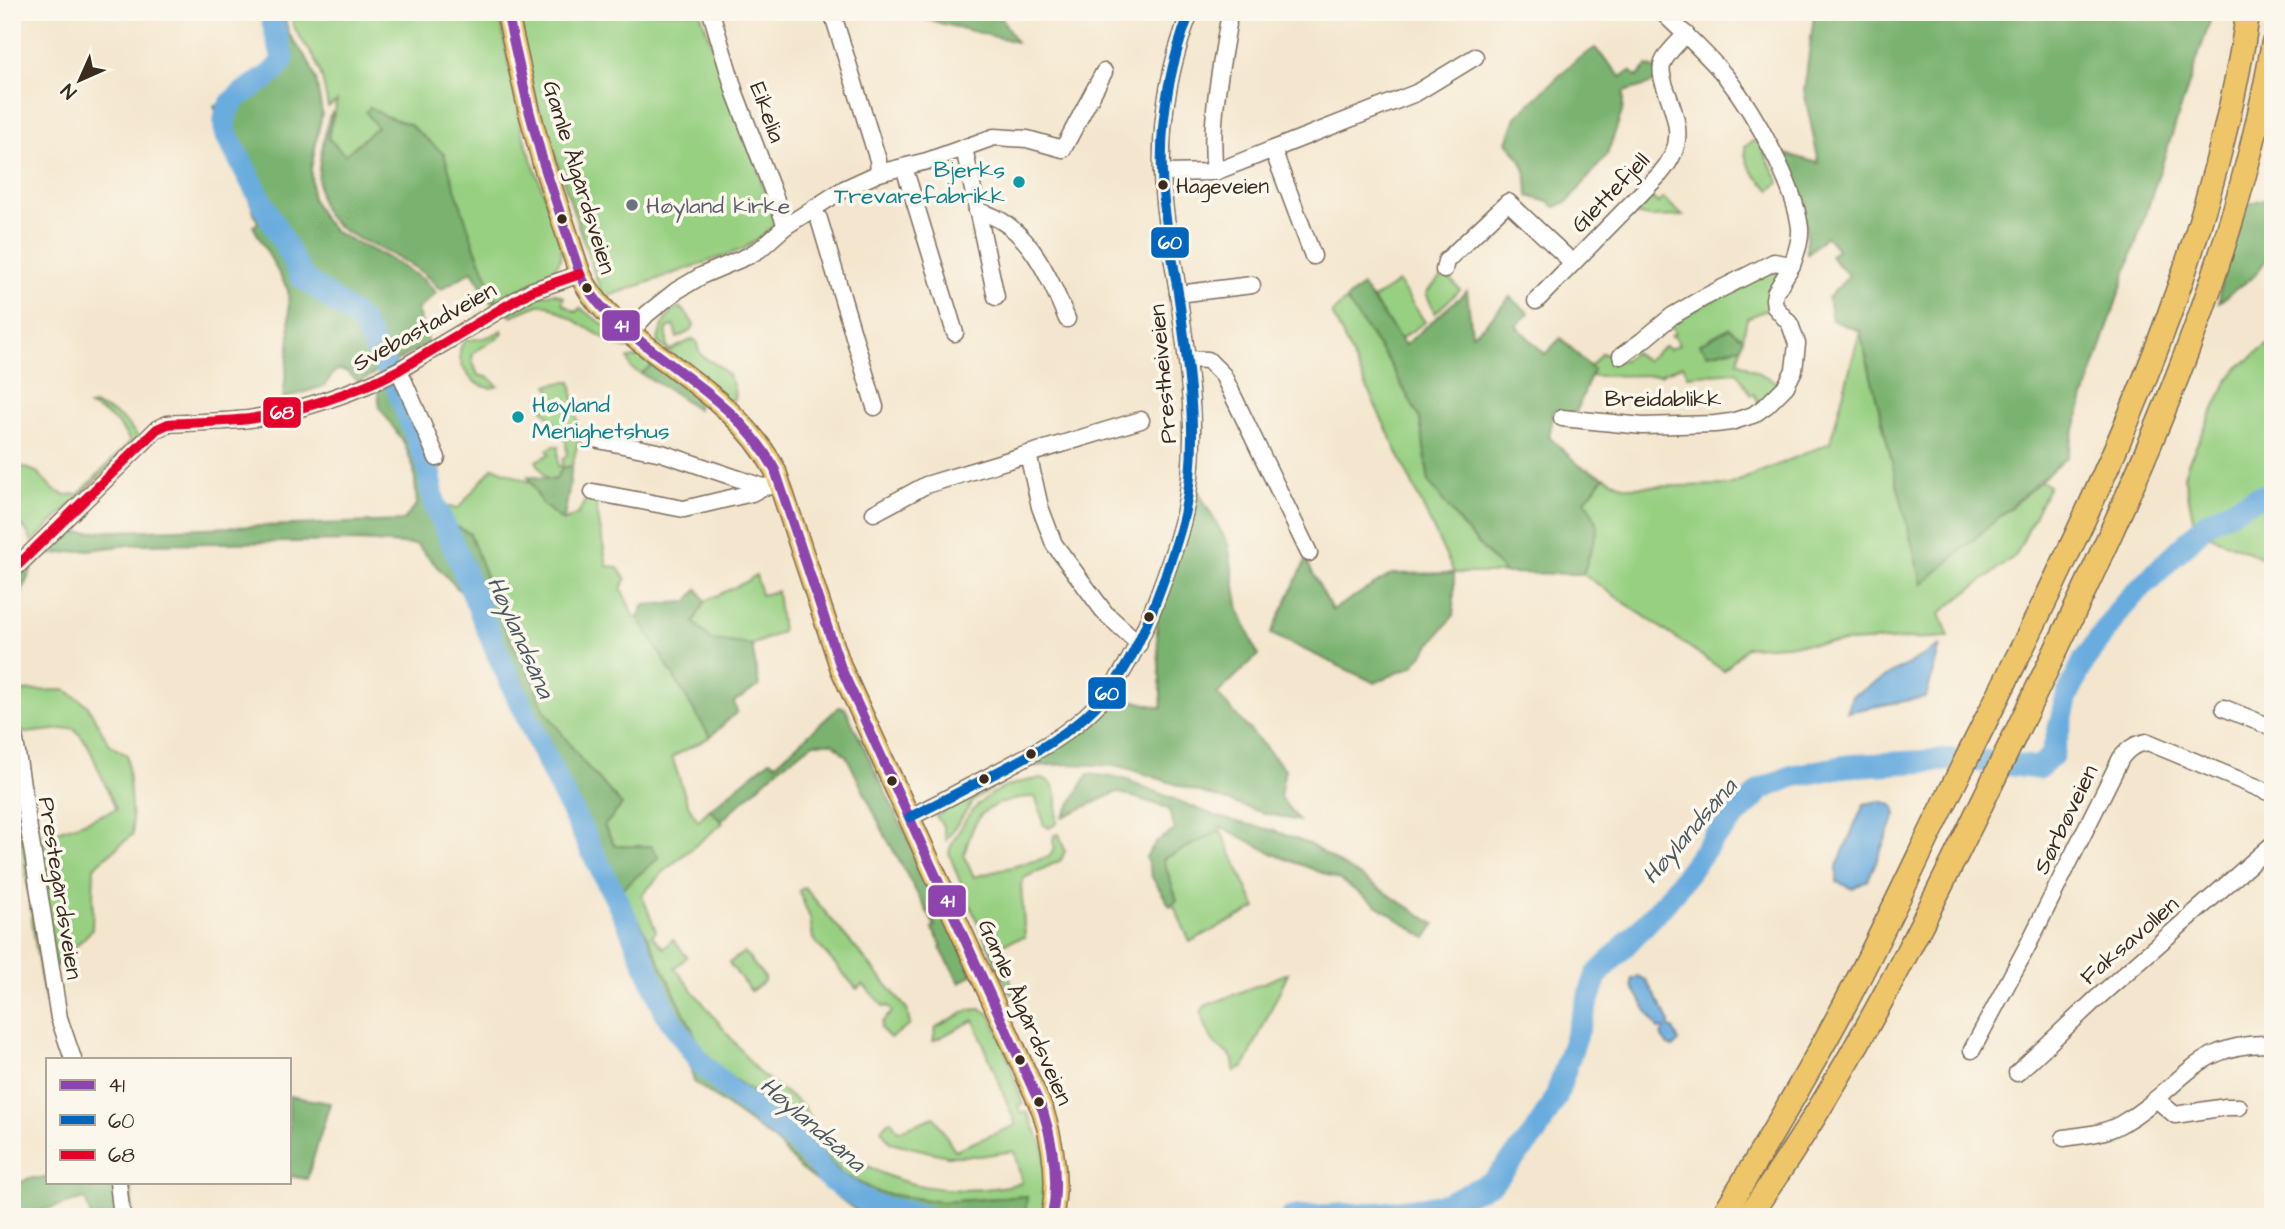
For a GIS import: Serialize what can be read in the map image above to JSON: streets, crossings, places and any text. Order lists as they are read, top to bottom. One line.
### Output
{"streets":{"main road":["Gamle Ålgårdsveien"],"street":["Eikelia","Glettefjell","Svebastadveien","Prestheiveien","Breidablikk","Sørbøveien","Prestegårdsveien","Faksavollen"]},"crossings":[["Gamle Ålgårdsveien","Svebastadveien"],["Gamle Ålgårdsveien","Prestheiveien"]],"water":["Høylandsåna"],"places":["Bjerks Trevarefabrikk","Hageveien","Høyland kirke","Høyland Menighetshus"],"lines":["transit line 41","transit line 60","transit line 68"],"legend":["41","60","68"],"north":"bottom left"}
